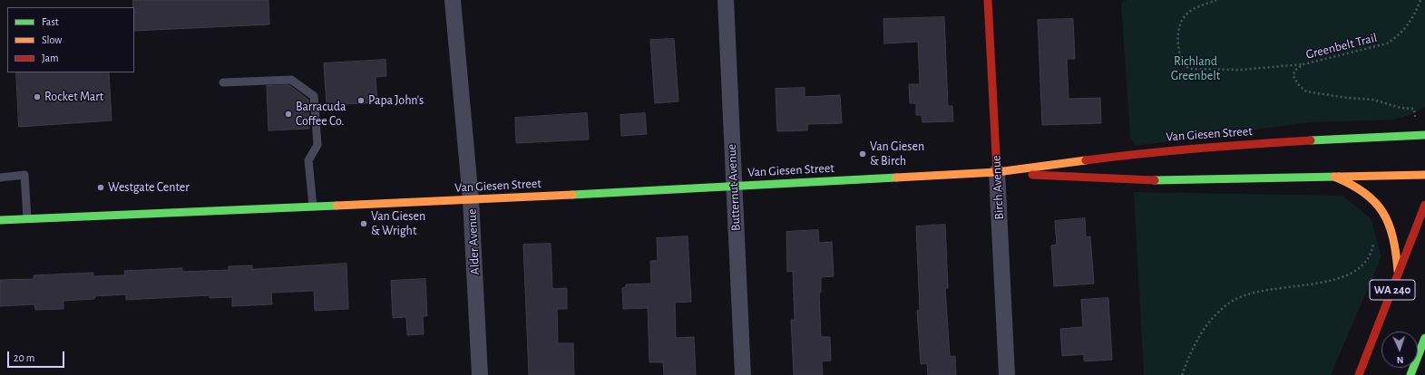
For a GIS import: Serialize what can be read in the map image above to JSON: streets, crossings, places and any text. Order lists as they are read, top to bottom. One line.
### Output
{"streets":{"main road":["Van Giesen Street","Birch Avenue","WA 240"],"street":["Butternut Avenue","Alder Avenue"],"path":["Greenbelt Trail"]},"crossings":[["Van Giesen Street","Butternut Avenue"],["Van Giesen Street","Birch Avenue"],["Van Giesen Street","Alder Avenue"]],"parks":["Richland Greenbelt"],"places":["Rocket Mart","Papa John's","Barracuda Coffee Co.","Van Giesen & Birch","Westgate Center","Van Giesen & Wright"],"legend":["Fast","Slow","Jam"],"scale_bar":"20 m","north":"bottom"}
